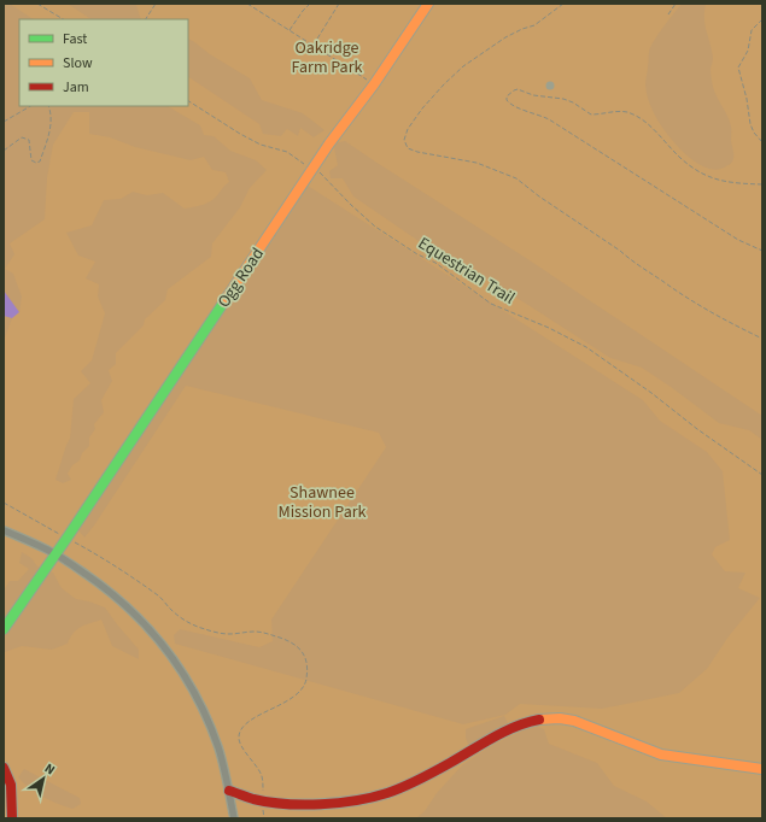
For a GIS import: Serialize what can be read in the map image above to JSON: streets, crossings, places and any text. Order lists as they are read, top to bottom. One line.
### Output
{"streets":{"street":["Ogg Road"],"path":["Equestrian Trail"]},"crossings":[["Equestrian Trail","Ogg Road"]],"parks":["Oakridge Farm Park","Shawnee Mission Park"],"legend":["Fast","Slow","Jam"],"north":"top right"}
